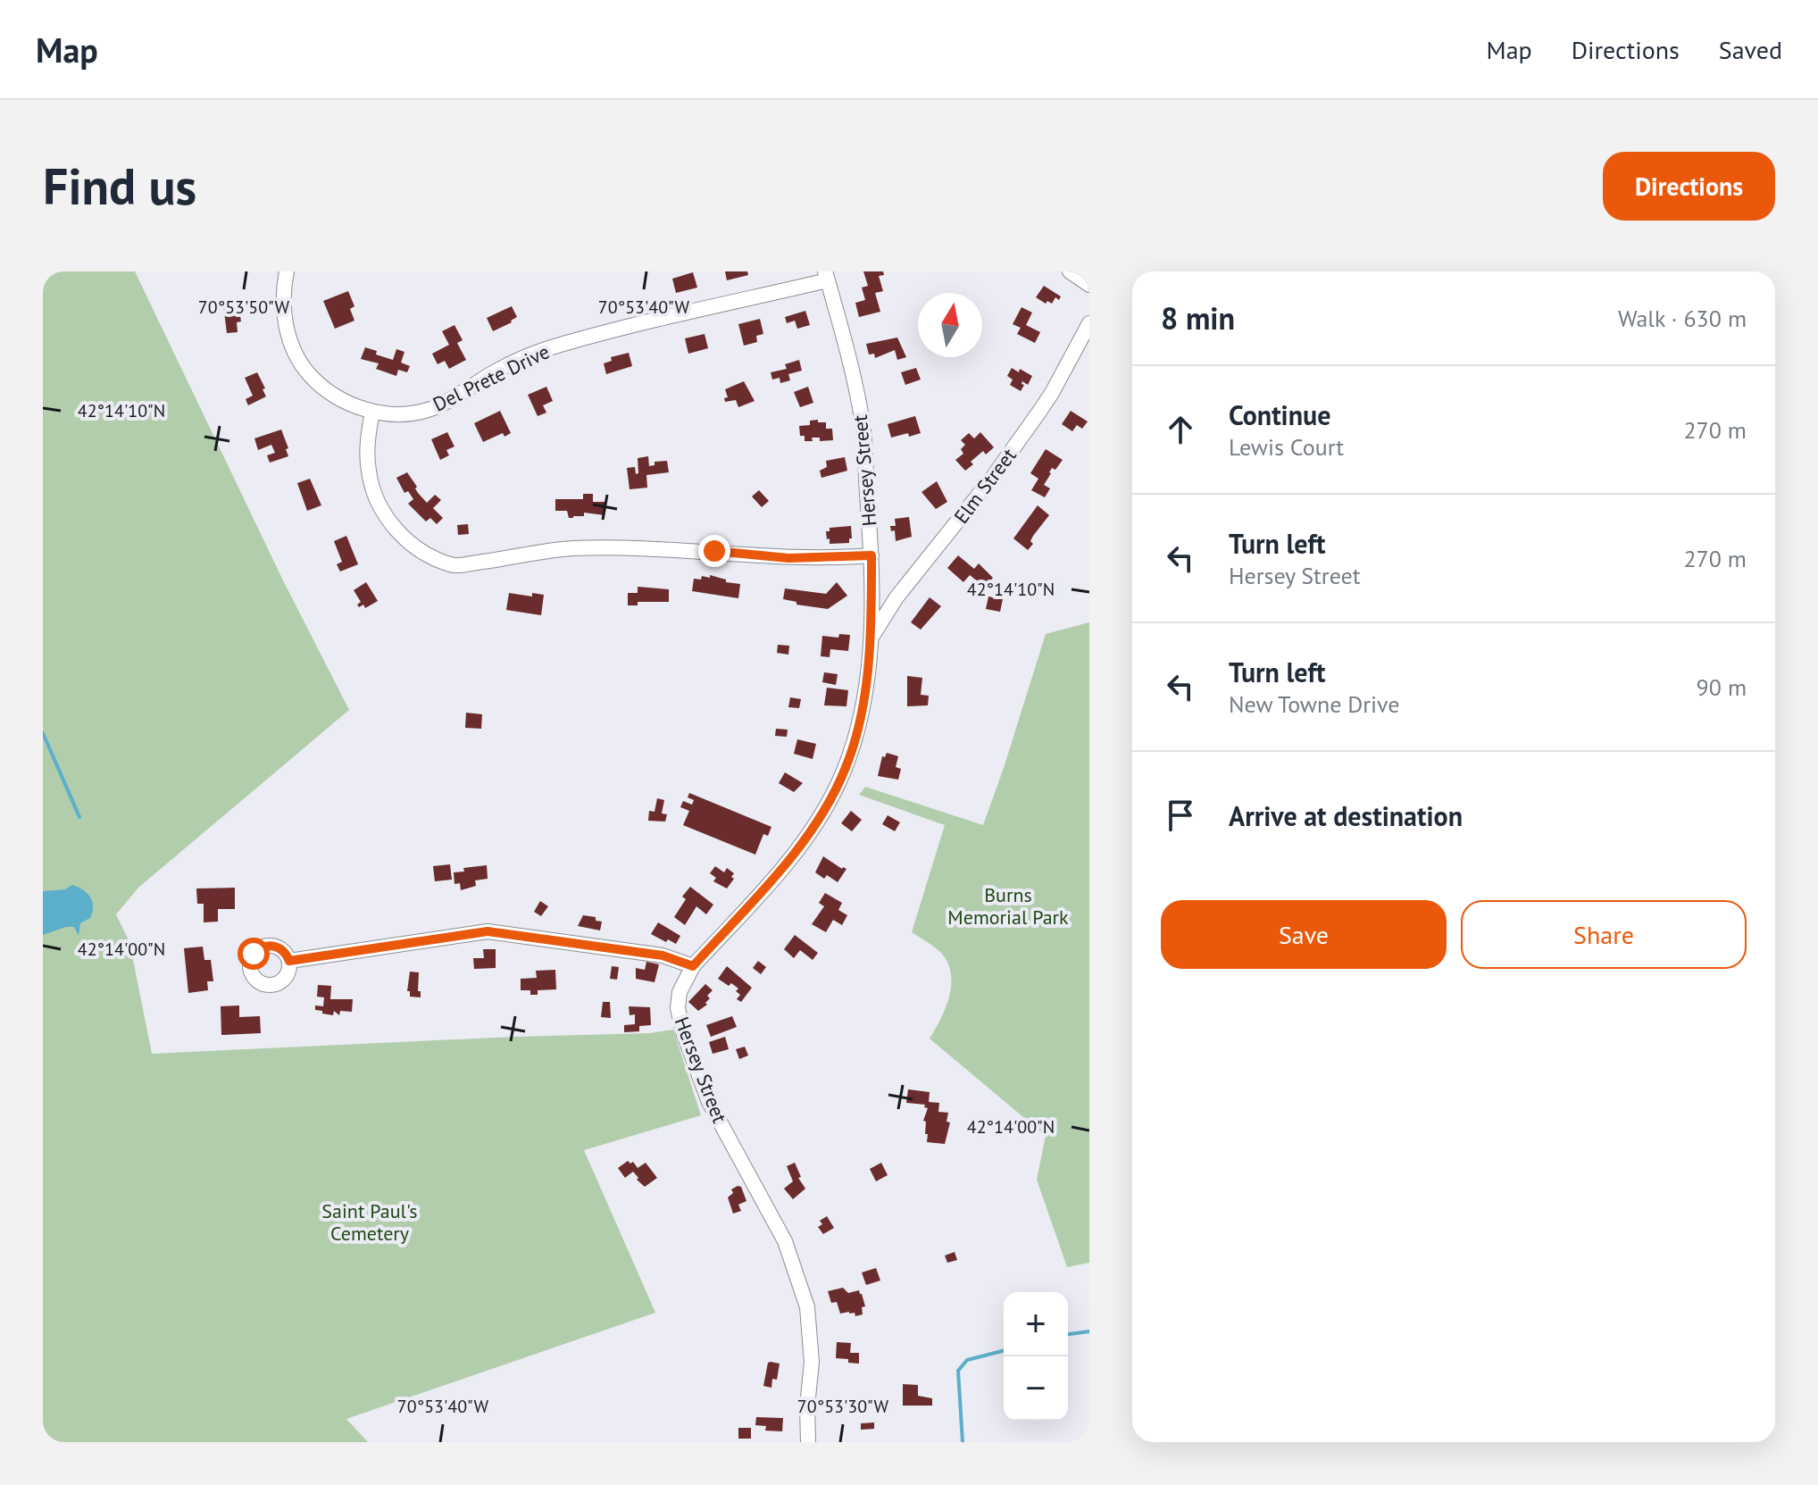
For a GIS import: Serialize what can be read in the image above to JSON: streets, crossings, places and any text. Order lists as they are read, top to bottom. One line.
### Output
{"streets":{"street":["Del Prete Drive","Hersey Street","Elm Street"]},"crossings":[["Del Prete Drive","Hersey Street"],["Hersey Street","Elm Street"]],"parks":["Burns Memorial Park","Saint Paul's Cemetery"],"north":"top","page":{"header":"Map","nav":["Map","Directions","Saved"],"buttons":["Directions",["Save","Share"]],"title":"Find us","heading":["8 min","Walk · 630 m"],"list":[["Continue","Lewis Court","270 m"],["Turn left","Hersey Street","270 m"],["Turn left","New Towne Drive","90 m"],"Arrive at destination"],"map_buttons":["+","−"]},"coordinates":["70°53'50\"W","70°53'40\"W","42°14'10\"N","42°14'00\"N","70°53'30\"W"]}
